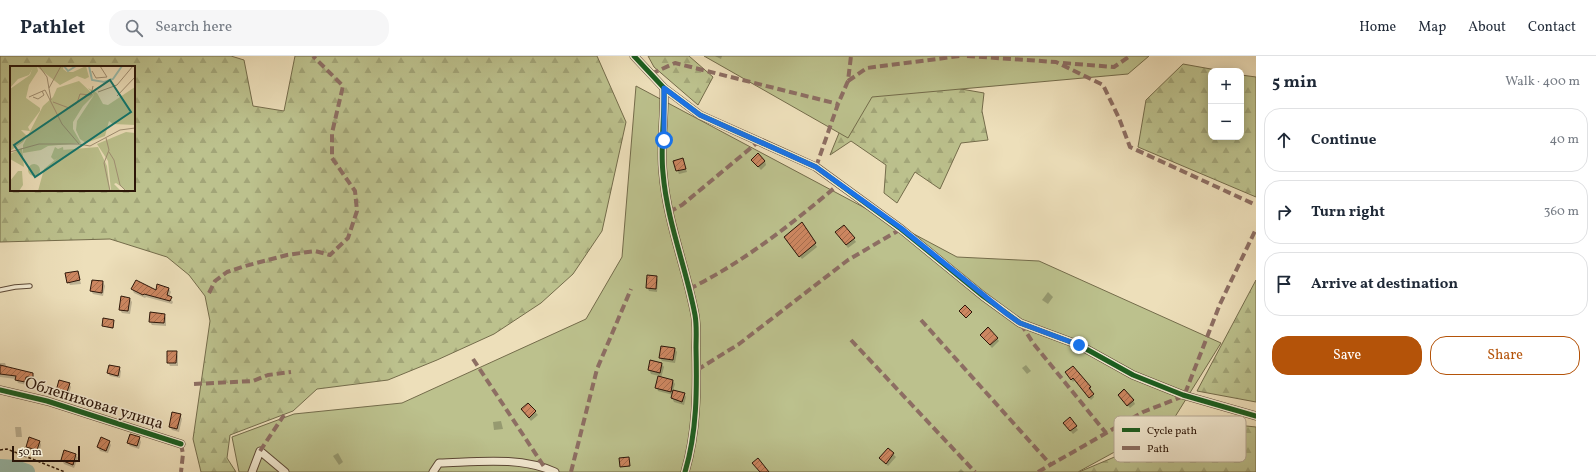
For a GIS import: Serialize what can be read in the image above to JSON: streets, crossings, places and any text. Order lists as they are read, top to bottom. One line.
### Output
{"streets":{"street":["Облепиховая улица"]},"legend":["Cycle path","Path"],"scale_bar":"50 m","page":{"header":"Pathlet","search":"Search here","nav":["Home","Map","About","Contact"],"heading":["5 min","Walk · 400 m"],"map_buttons":["+","−"],"list":[["Continue","40 m"],["Turn right","360 m"],"Arrive at destination"],"buttons":["Save","Share"],"scale":"50 m"}}
